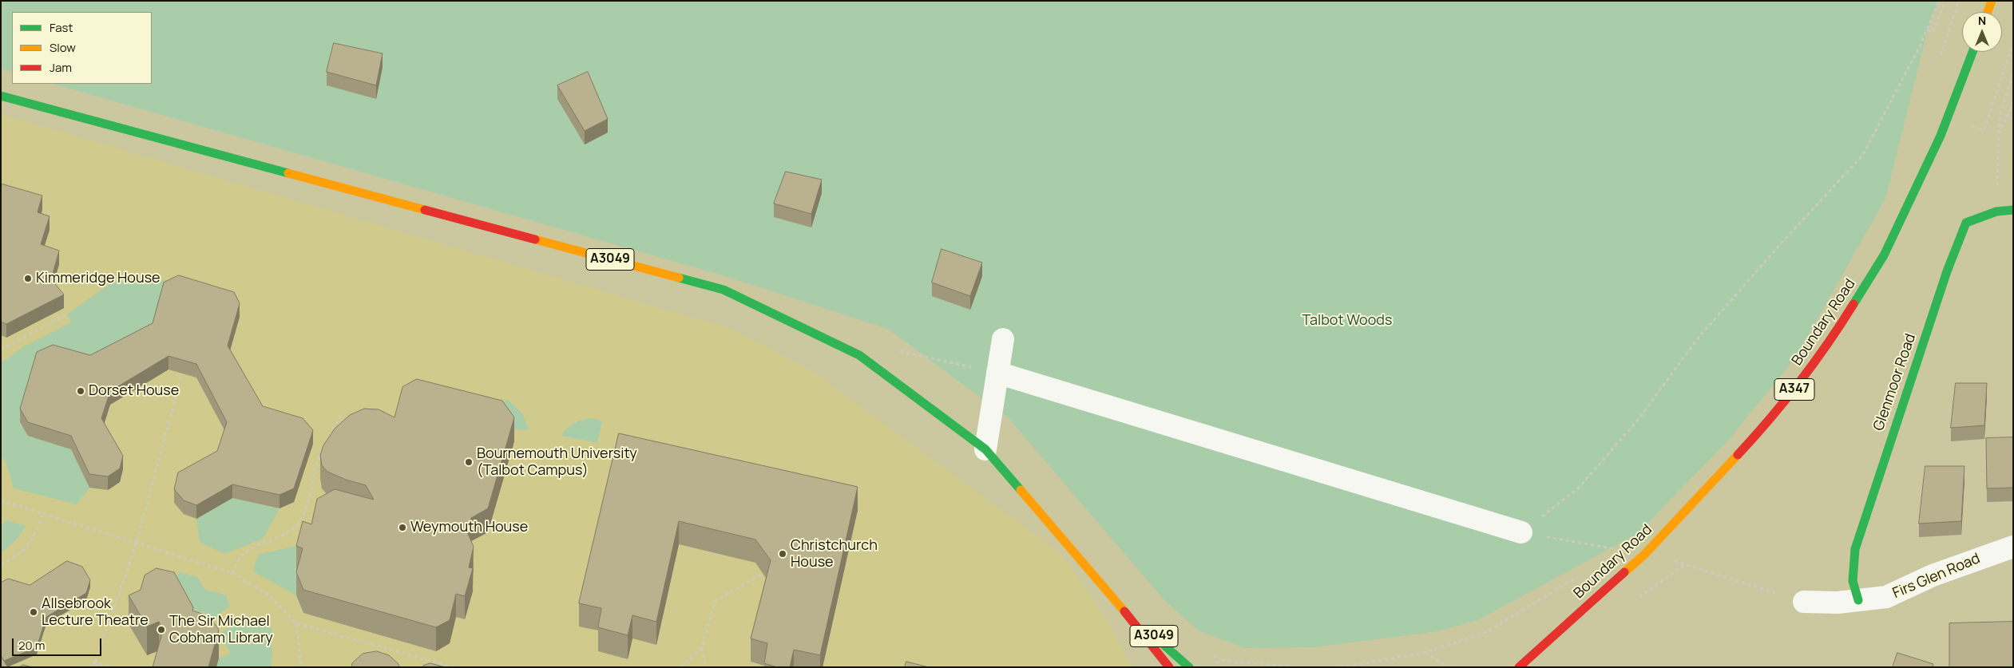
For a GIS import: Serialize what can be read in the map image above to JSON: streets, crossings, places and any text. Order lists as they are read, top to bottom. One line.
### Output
{"streets":{"main road":["A3049","Boundary Road","Glenmoor Road","A347"],"street":["Firs Glen Road"]},"crossings":[["Glenmoor Road","Firs Glen Road"]],"parks":["Talbot Woods"],"places":["Kimmeridge House","Dorset House","Bournemouth University (Talbot Campus)","Weymouth House","Christchurch House","Allsebrook Lecture Theatre","The Sir Michael Cobham Library"],"legend":["Fast","Slow","Jam"],"scale_bar":"20 m","north":"top"}
